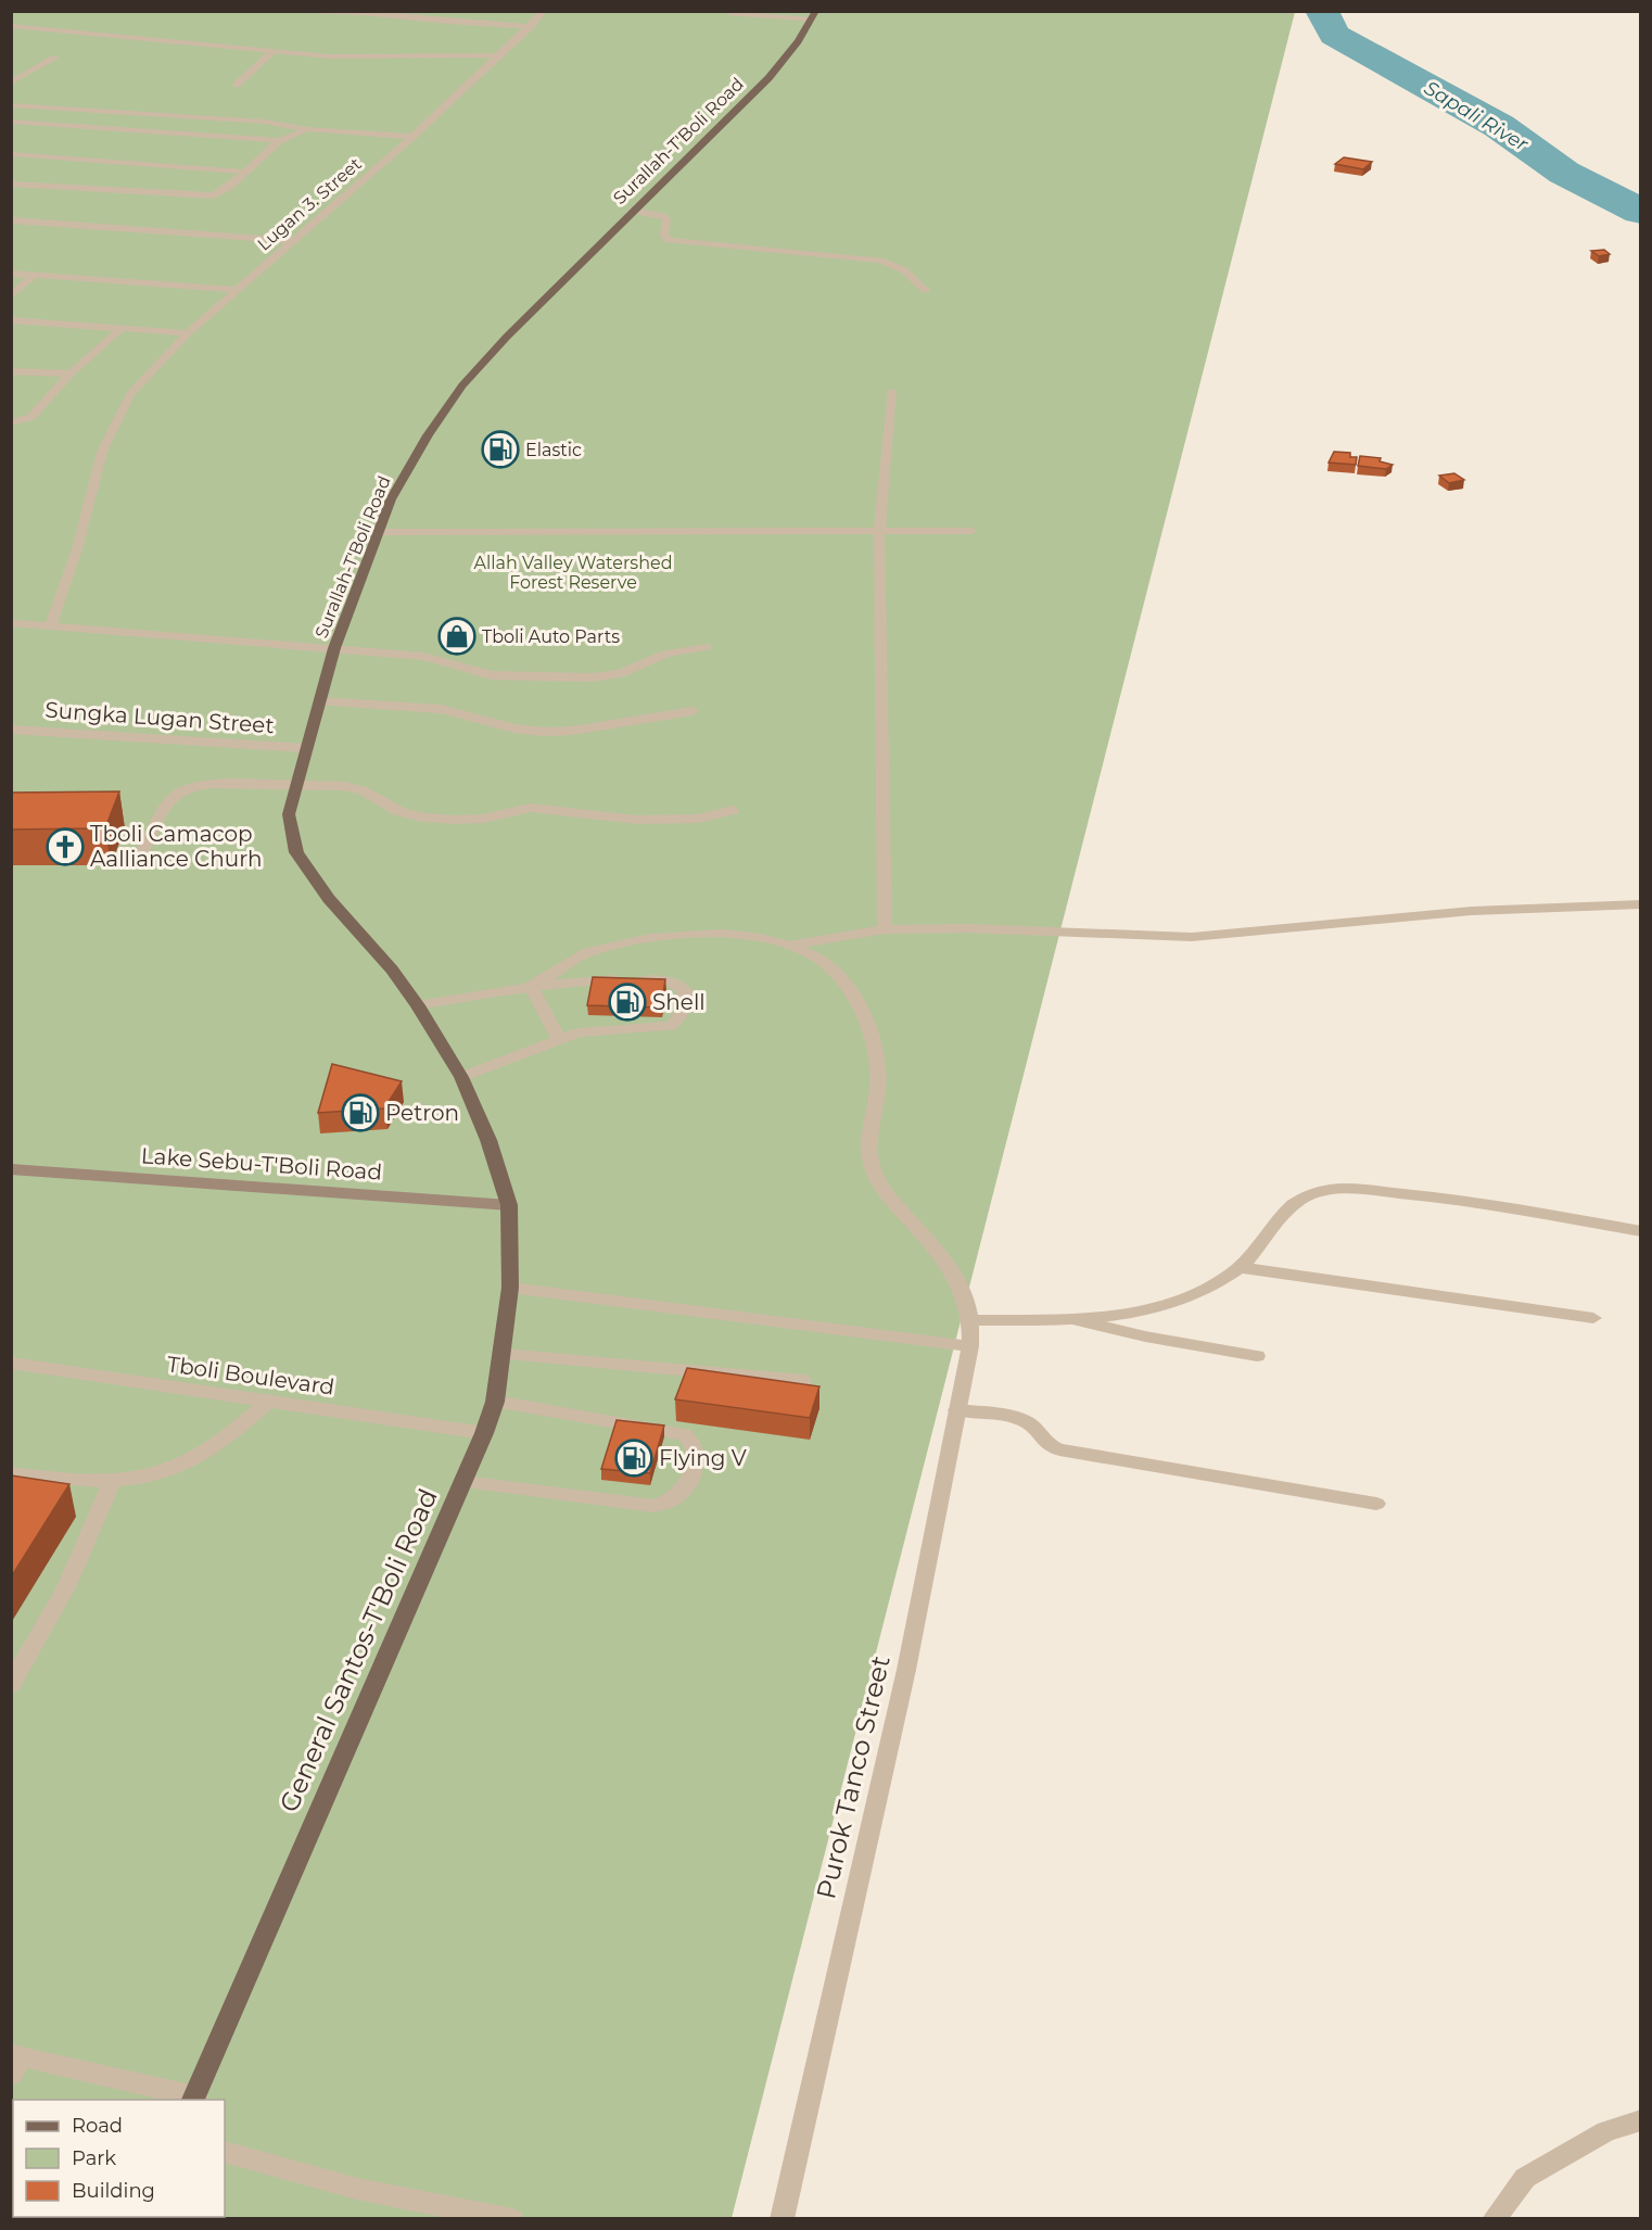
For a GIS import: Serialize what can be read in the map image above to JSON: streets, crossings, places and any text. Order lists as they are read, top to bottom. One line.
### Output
{"streets":{"main road":["Surallah-T'Boli Road","Lake Sebu-T'Boli Road","General Santos-T'Boli Road"],"street":["Lugan 3. Street","Sungka Lugan Street","Tboli Boulevard","Purok Tanco Street"]},"crossings":[["Surallah-T'Boli Road","Sungka Lugan Street"],["Surallah-T'Boli Road","Lake Sebu-T'Boli Road"],["Surallah-T'Boli Road","General Santos-T'Boli Road"],["Lake Sebu-T'Boli Road","General Santos-T'Boli Road"],["Tboli Boulevard","General Santos-T'Boli Road"]],"water":["Sapali River"],"parks":["Allah Valley Watershed Forest Reserve"],"places":{"fuel station":["Elastic","Shell","Petron","Flying V"],"shop":["Tboli Auto Parts"],"church":["Tboli Camacop Aalliance Churh"]},"legend":["Road","Park","Building"]}
